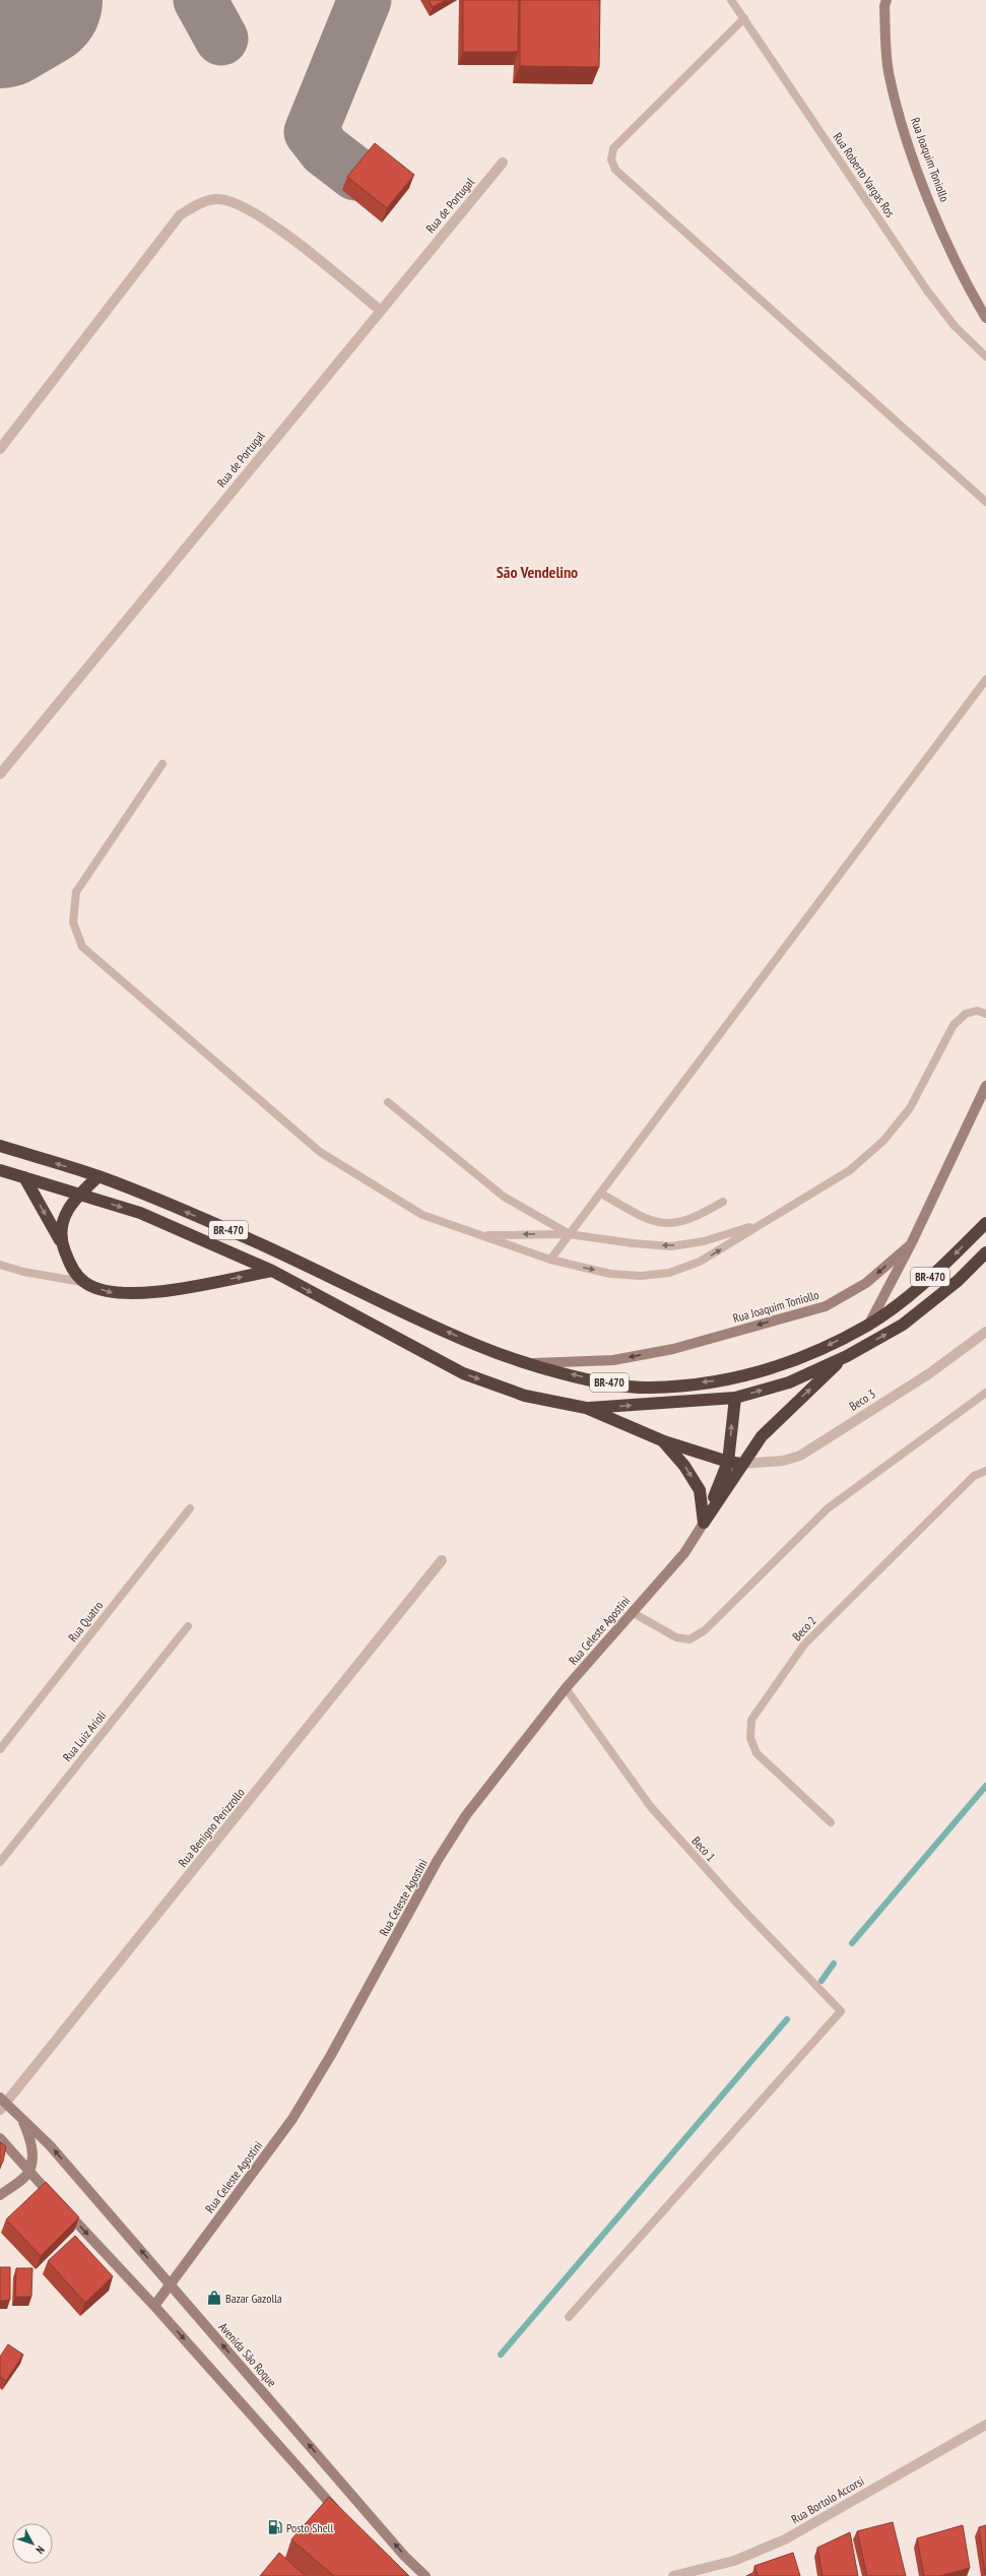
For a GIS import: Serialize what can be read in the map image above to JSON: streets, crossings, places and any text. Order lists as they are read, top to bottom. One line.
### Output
{"streets":{"highway":["BR-470"],"street":["Rua Joaquim Toniollo","Rua de Portugal","Beco 3","Rua Celeste Agostini","Rua Benigno Perizzollo","Avenida São Roque","Rua Bortolo Accorsi"],"lane":["Rua Roberto Vargas Ros","Rua Quatro","Beco 2","Rua Luiz Arioli","Beco 1"]},"crossings":[["Rua Joaquim Toniollo","BR-470"],["Rua Celeste Agostini","Beco 1"],["Rua Celeste Agostini","Avenida São Roque"],["Rua Benigno Perizzollo","Avenida São Roque"]],"one_way":["Rua Joaquim Toniollo"],"districts":["São Vendelino"],"places":{"shop":["Bazar Gazolla"],"fuel station":["Posto Shell"]},"north":"bottom right"}
